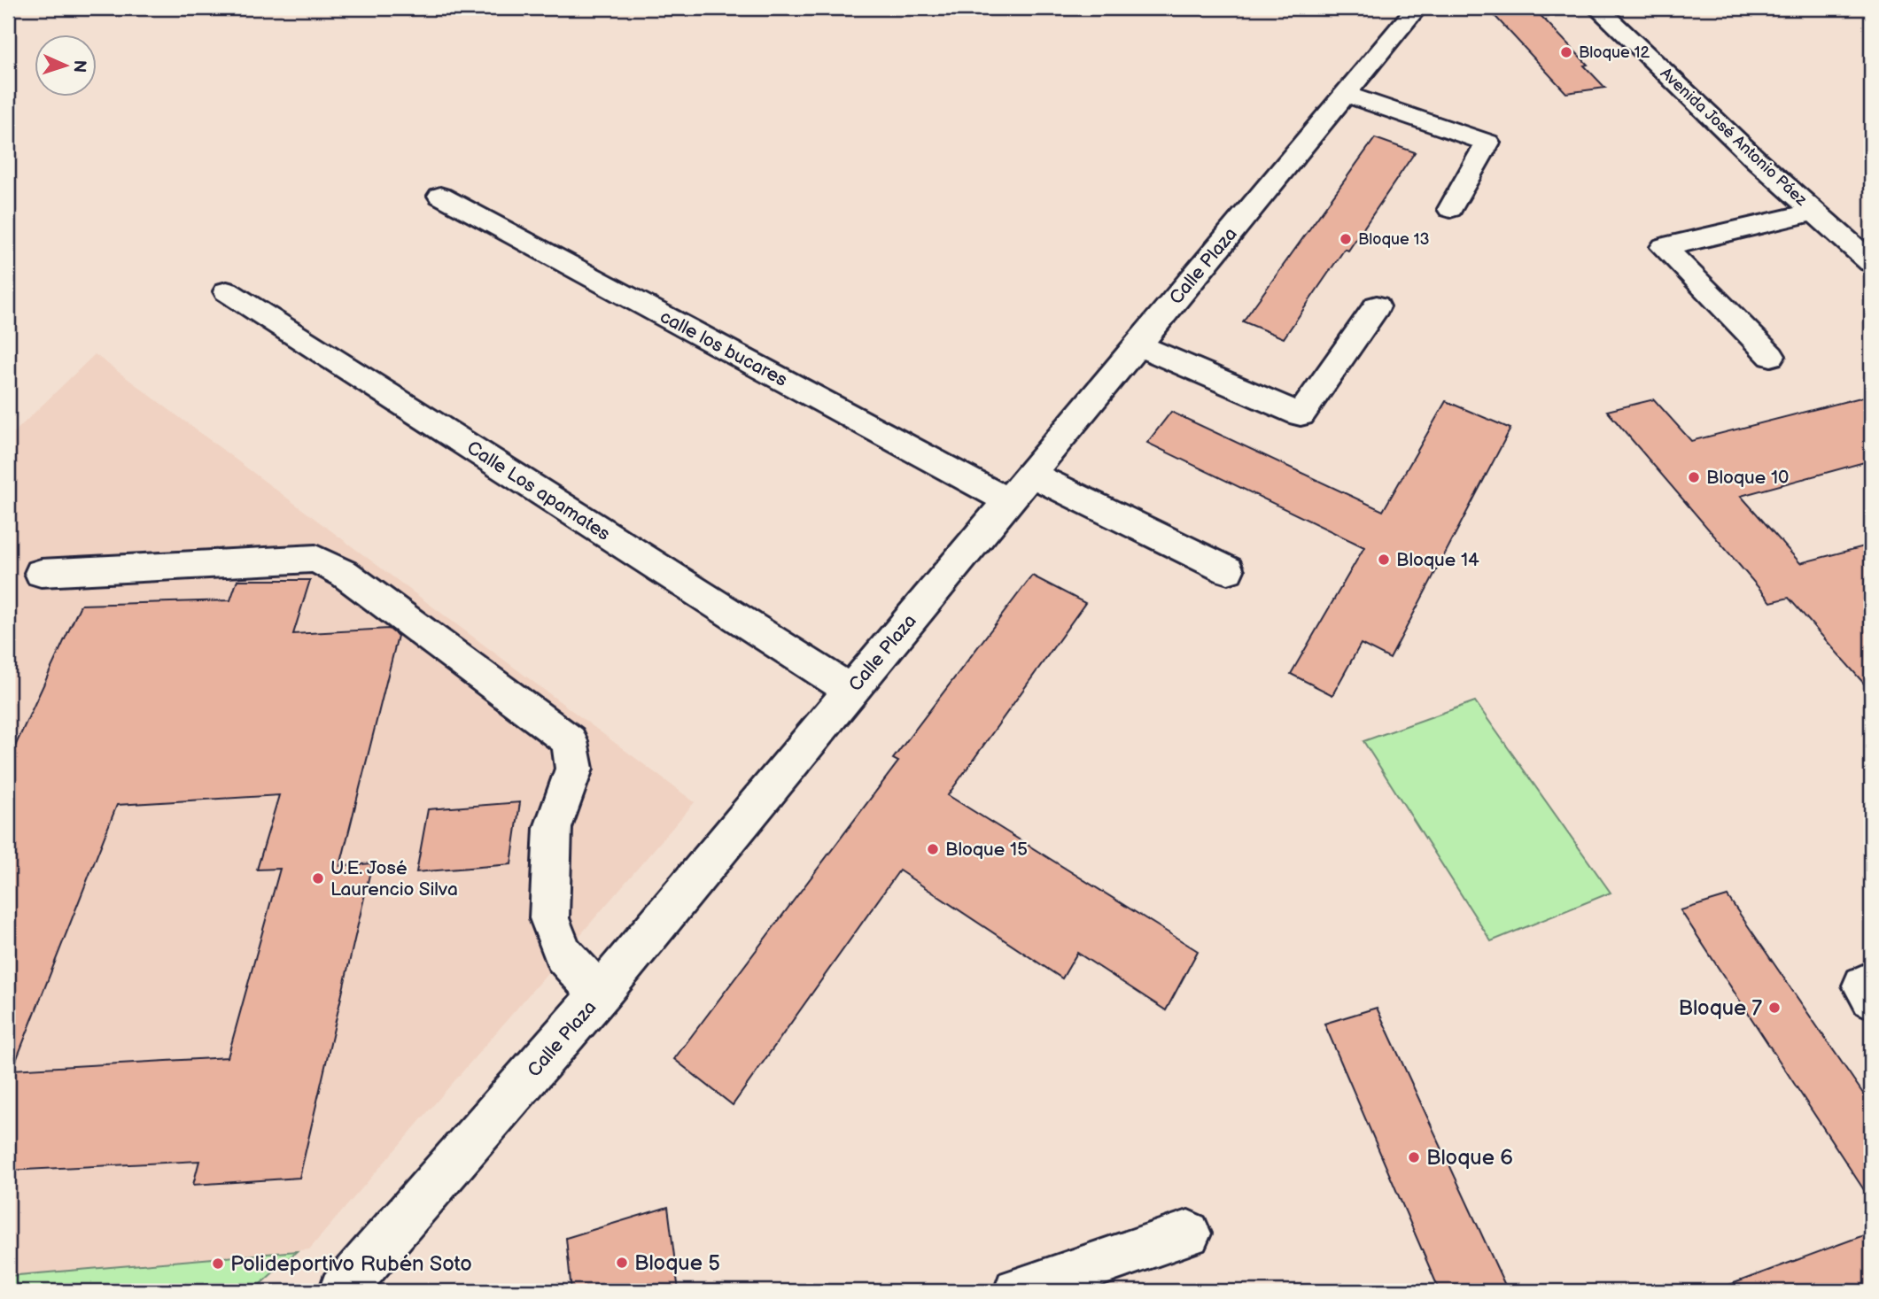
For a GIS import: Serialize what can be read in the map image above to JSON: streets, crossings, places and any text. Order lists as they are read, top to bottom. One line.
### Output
{"streets":{"street":["Avenida José Antonio Páez","Calle Plaza","calle los bucares","Calle Los apamates"]},"crossings":[["Calle Plaza","calle los bucares"],["Calle Plaza","Calle Los apamates"]],"places":["Bloque 12","Bloque 13","Bloque 10","Bloque 14","Bloque 15","U.E. José Laurencio Silva","Bloque 7","Bloque 6","Bloque 5","Polideportivo Rubén Soto"],"north":"right"}
